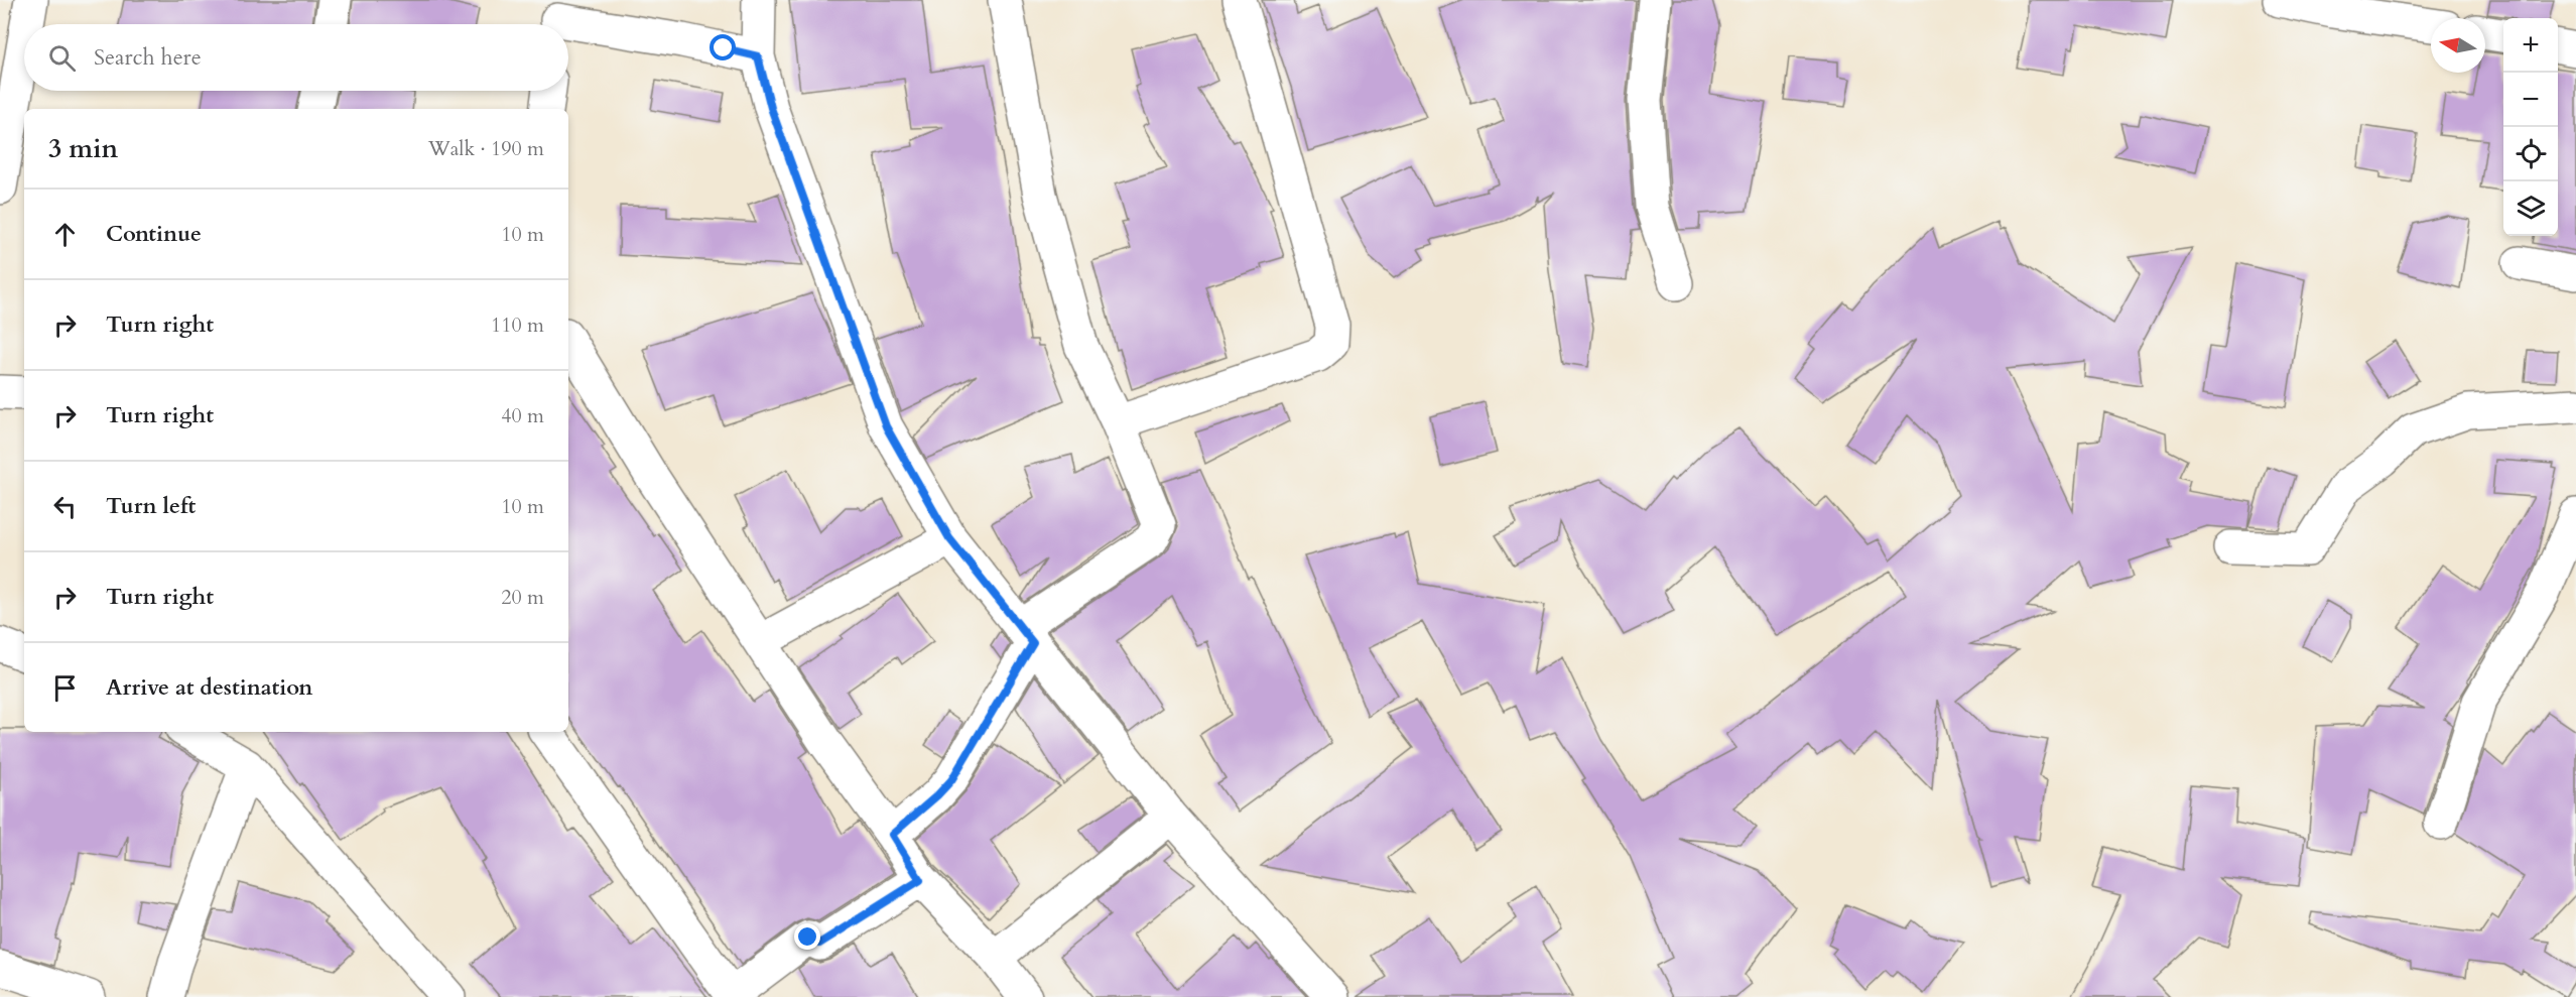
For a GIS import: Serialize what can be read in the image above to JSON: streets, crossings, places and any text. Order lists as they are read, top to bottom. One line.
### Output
{"north":"left","page":{"map_buttons":["+","−"],"search":"Search here","heading":["3 min","Walk · 190 m"],"list":[["Continue","10 m"],["Turn right","110 m"],["Turn right","40 m"],["Turn left","10 m"],["Turn right","20 m"],"Arrive at destination"]}}
